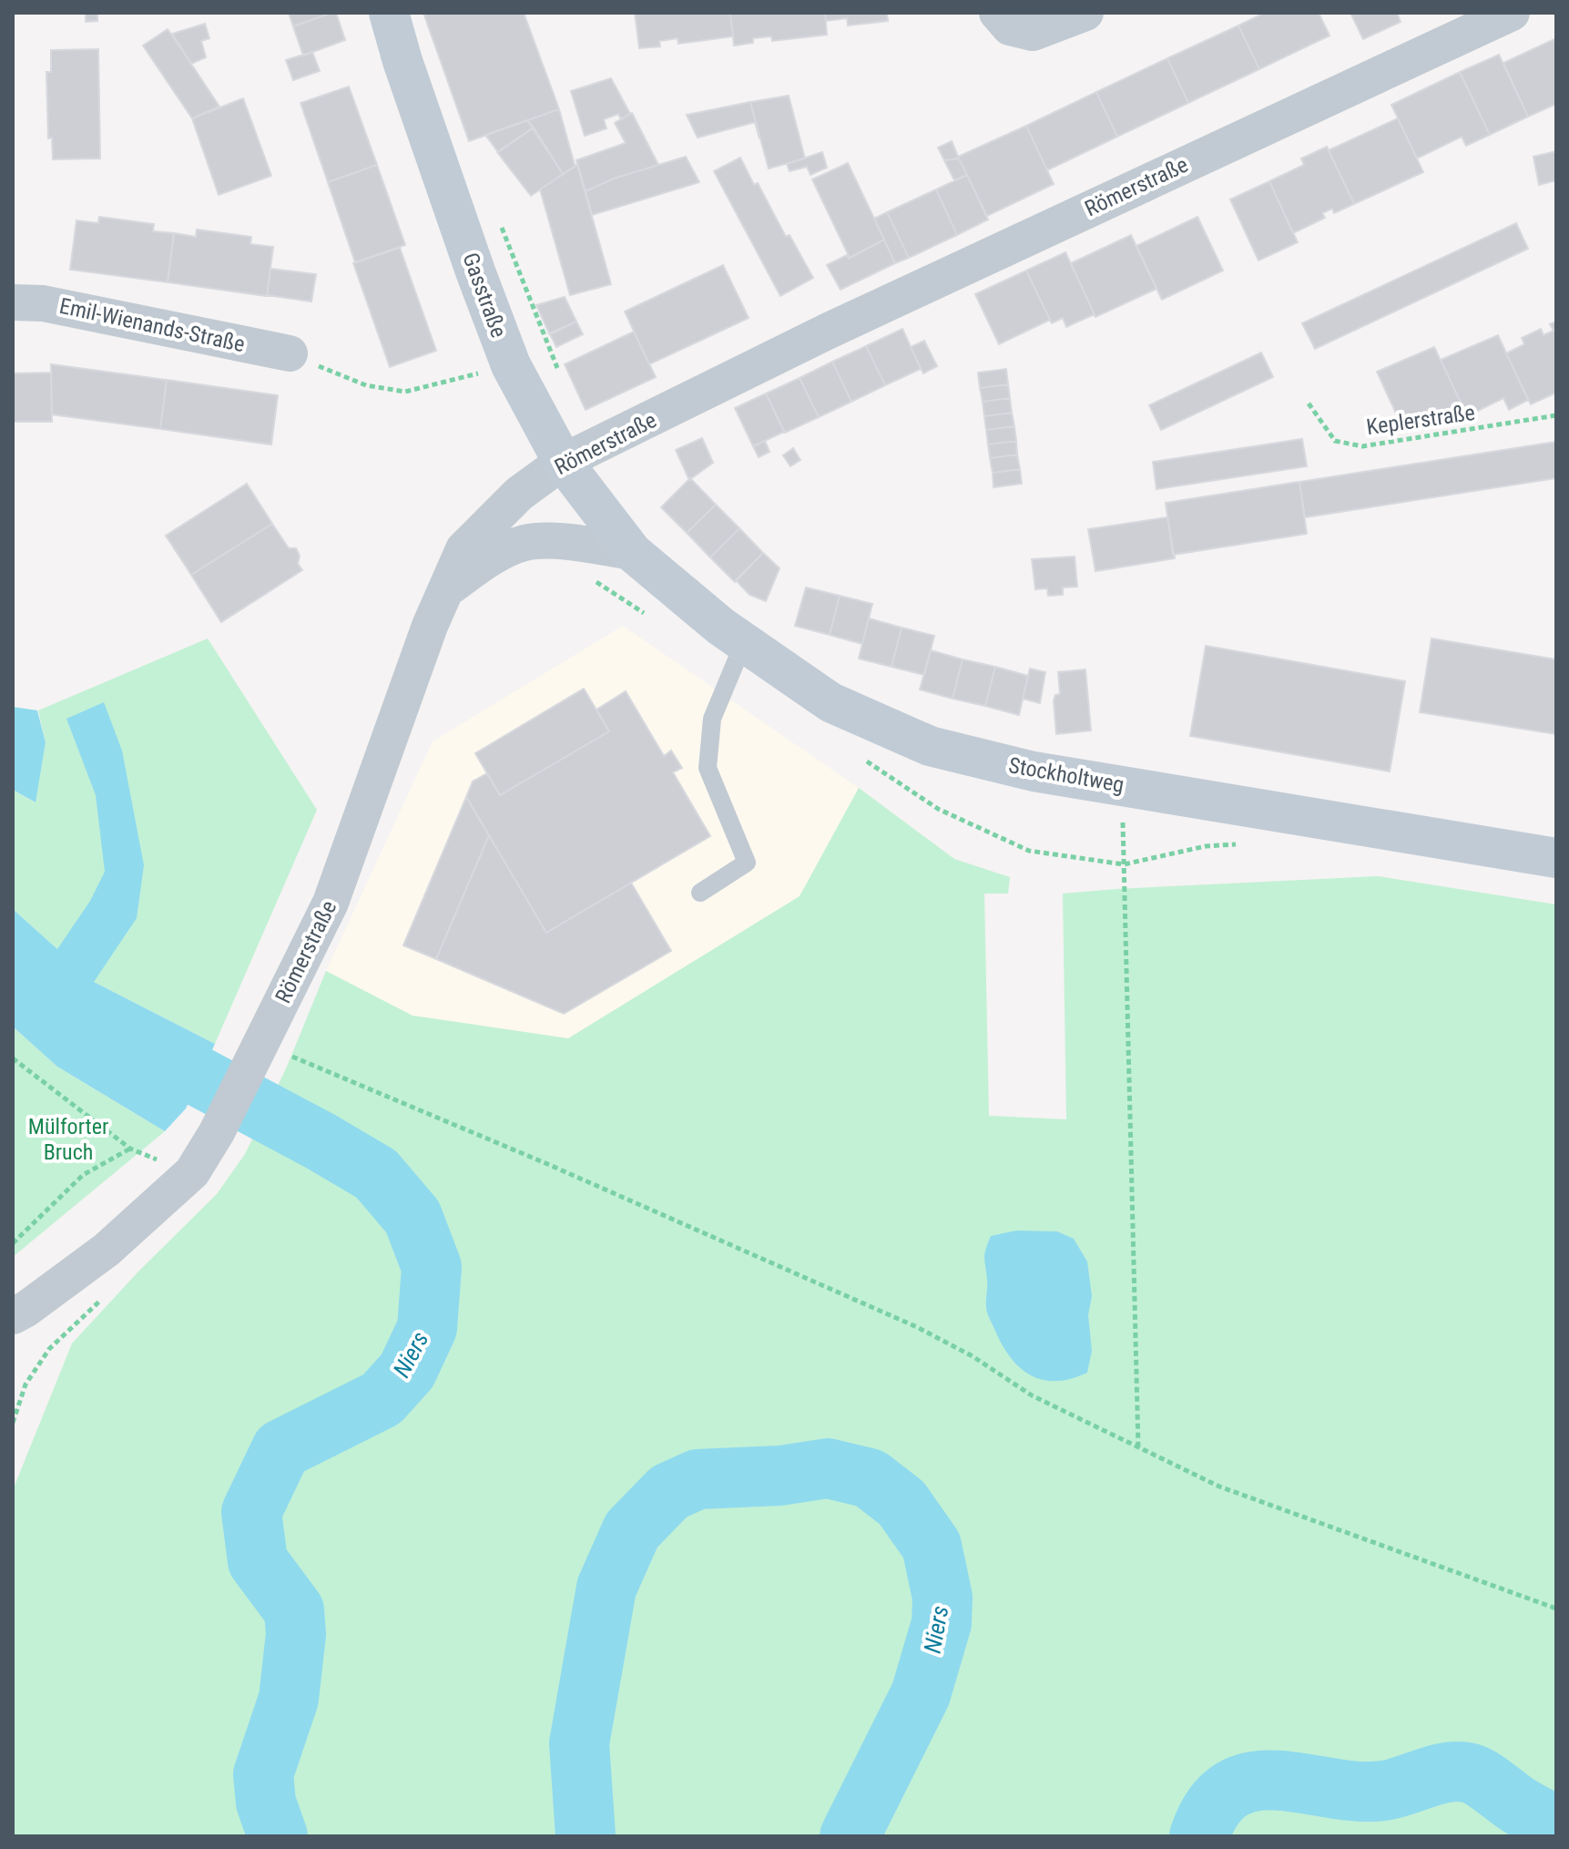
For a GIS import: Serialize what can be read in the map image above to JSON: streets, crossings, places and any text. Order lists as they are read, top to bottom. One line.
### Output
{"streets":{"main road":["Gasstraße","Stockholtweg"],"street":["Römerstraße","Emil-Wienands-Straße"],"path":["Keplerstraße"]},"crossings":[["Römerstraße","Gasstraße"],["Gasstraße","Stockholtweg"]],"water":["Niers"],"parks":["Mülforter Bruch"]}
